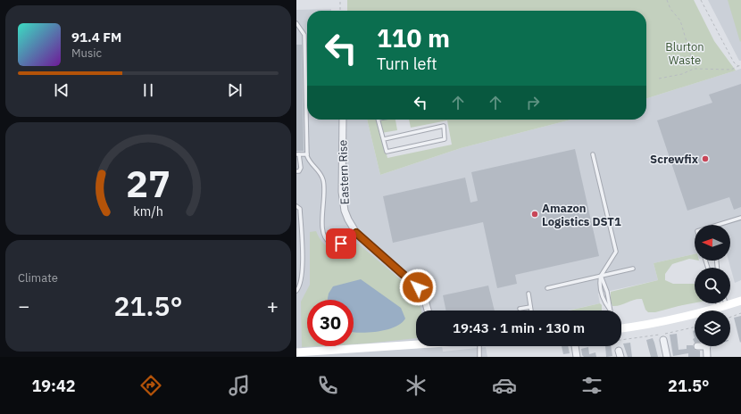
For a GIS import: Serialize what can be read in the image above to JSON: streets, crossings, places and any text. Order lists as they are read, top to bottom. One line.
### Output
{"streets":{"street":["Eastern Rise"]},"parks":["Blurton Waste"],"places":["Screwfix","Amazon Logistics DST1"],"north":"left","page":{"turn":["110 m","Turn left"],"song":["91.4 FM","Music"],"tile":"Climate","heat":["−","21.5°","+"],"limit":"30","trip":"19:43 · 1 min · 130 m","tabs":["19:42","21.5°"],"gauge":["27","km/h"]}}
